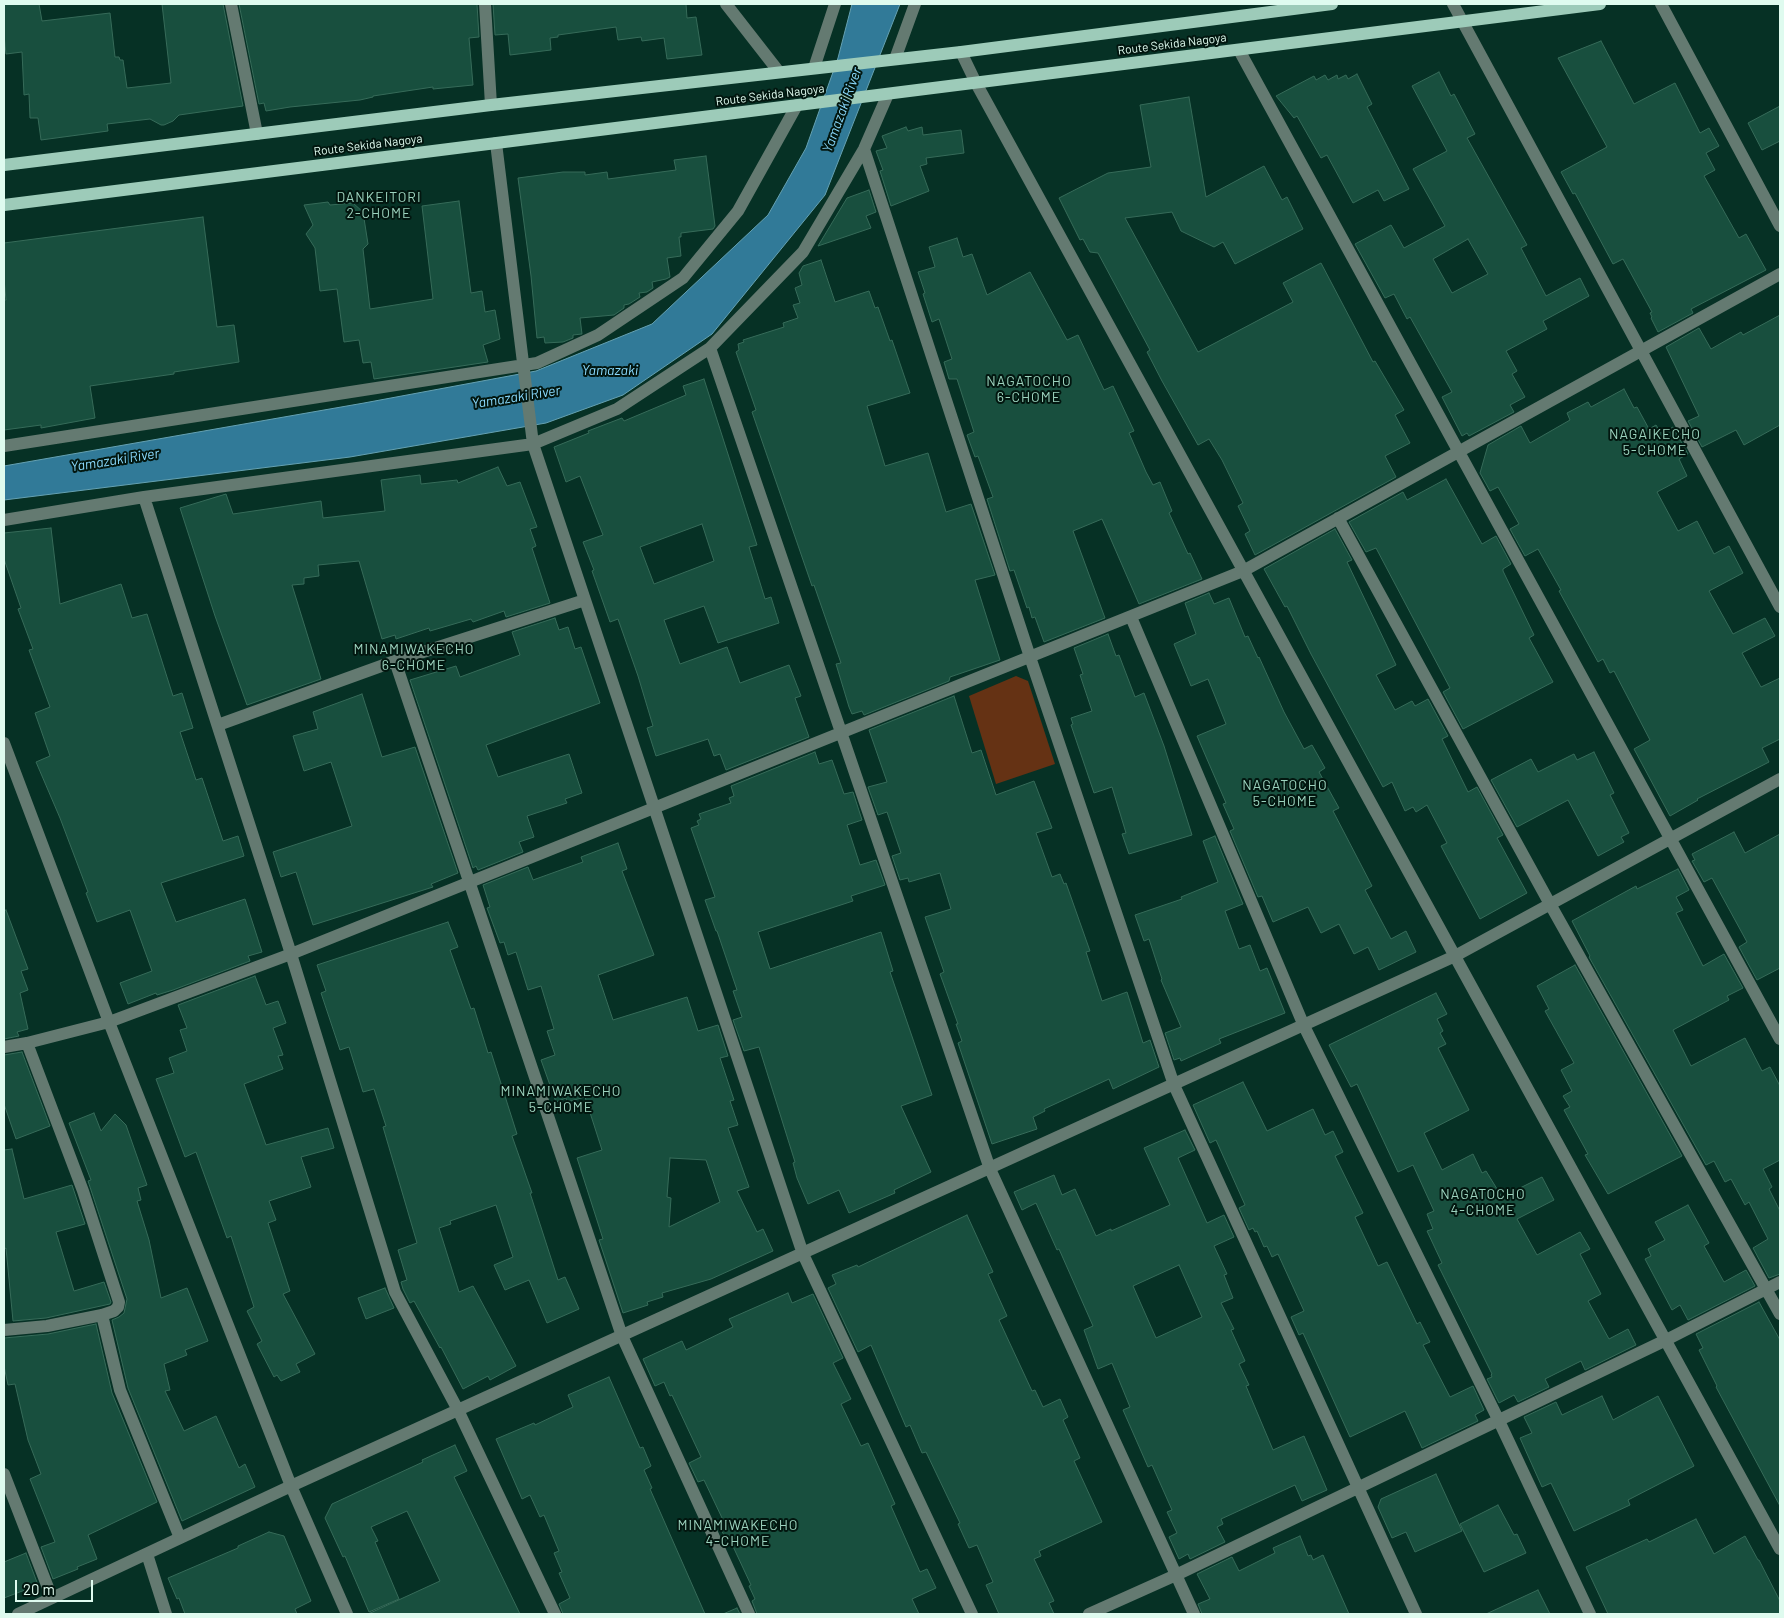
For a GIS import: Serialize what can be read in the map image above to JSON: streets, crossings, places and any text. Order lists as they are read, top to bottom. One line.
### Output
{"streets":{"main road":["Route Sekida Nagoya"]},"districts":["DANKEITORI 2-CHOME","NAGATOCHO 6-CHOME","NAGAIKECHO 5-CHOME","MINAMIWAKECHO 6-CHOME","NAGATOCHO 5-CHOME","MINAMIWAKECHO 5-CHOME","NAGATOCHO 4-CHOME","MINAMIWAKECHO 4-CHOME"],"water":["Yamazaki River","Yamazaki"],"scale_bar":"20 m"}
